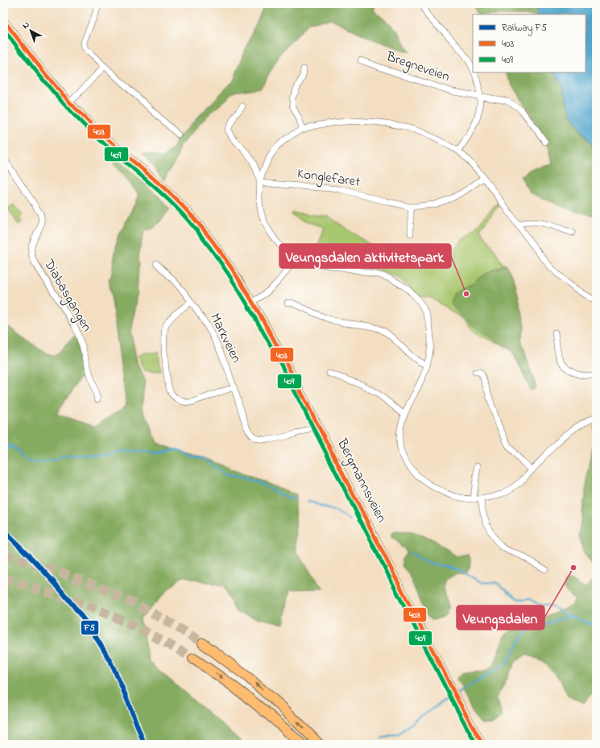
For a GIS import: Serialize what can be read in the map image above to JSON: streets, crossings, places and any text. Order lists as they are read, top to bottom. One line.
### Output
{"streets":{"main road":["Bergmannsveien"],"street":["Bregneveien","Konglefaret","Diabasgangen","Markveien"]},"crossings":[["Markveien","Bergmannsveien"]],"places":["Veungsdalen aktivitetspark","Veungsdalen"],"lines":["transit line 403","transit line 409","rail line F5"],"legend":["Railway F5","403","409"],"north":"top left"}
